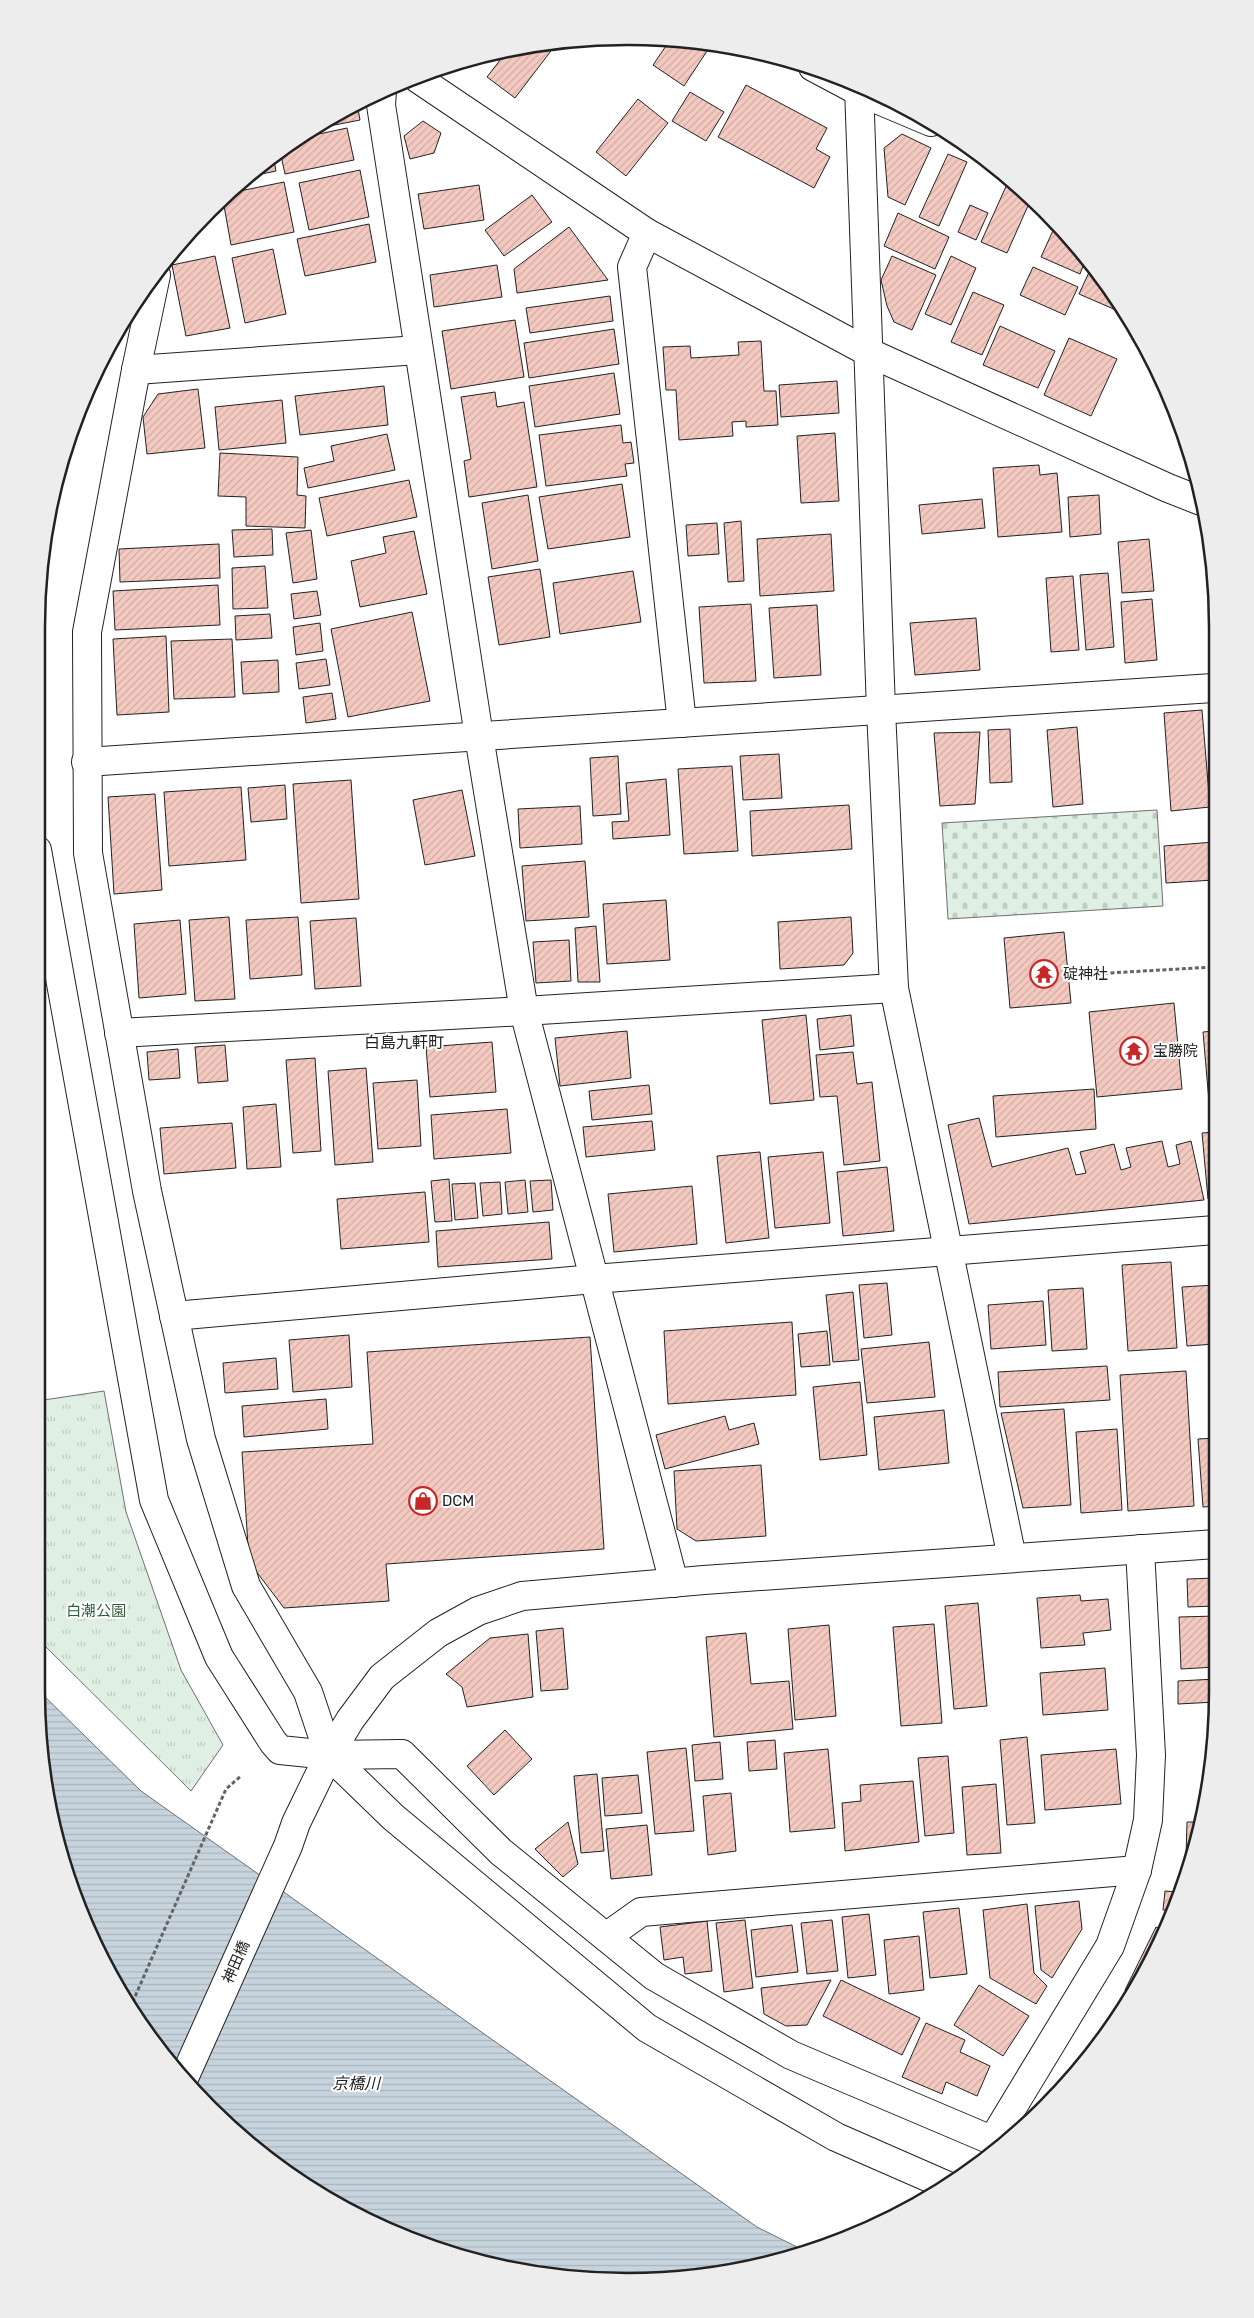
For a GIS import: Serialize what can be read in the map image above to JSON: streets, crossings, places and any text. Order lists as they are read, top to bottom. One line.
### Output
{"streets":{"street":["神田橋"]},"districts":["白島九軒町"],"water":["京橋川"],"parks":["白潮公園"],"places":{"temple":["碇神社","宝勝院"],"shop":["DCM"]}}
